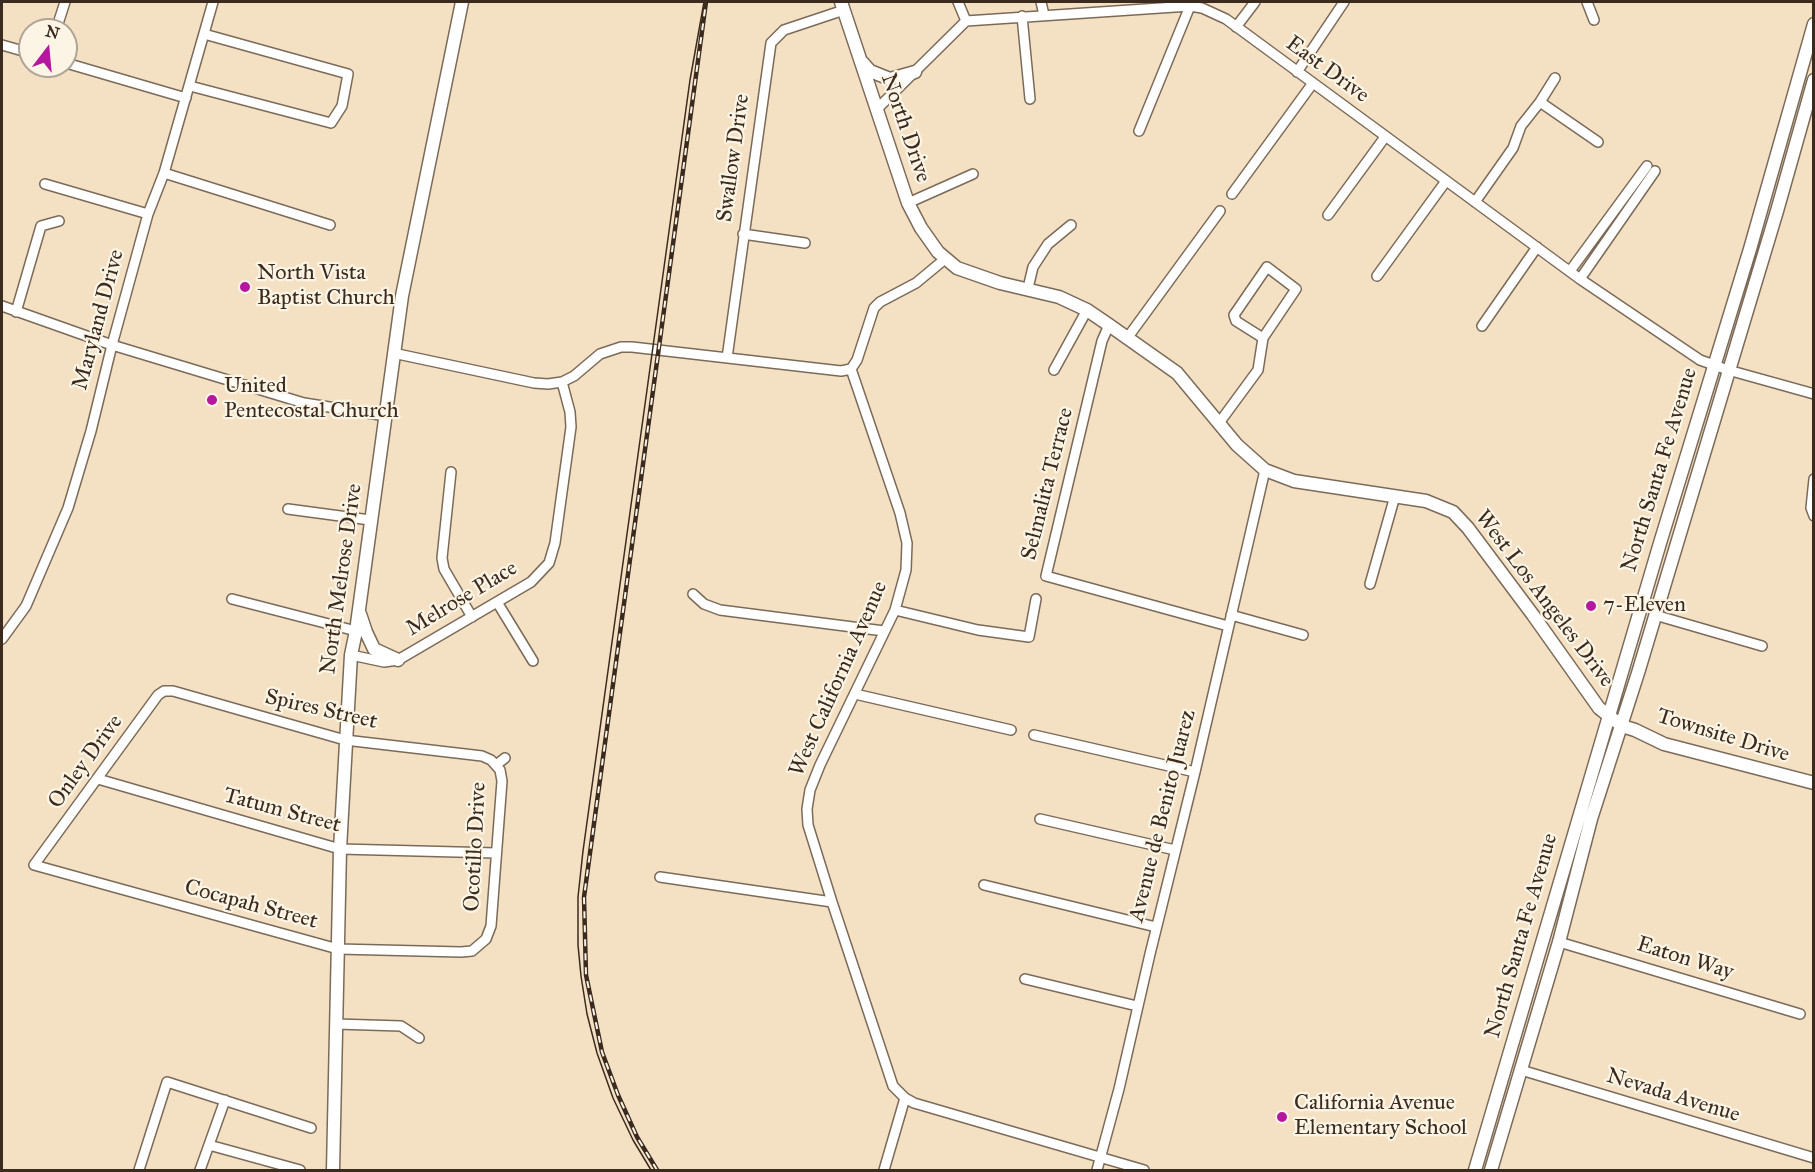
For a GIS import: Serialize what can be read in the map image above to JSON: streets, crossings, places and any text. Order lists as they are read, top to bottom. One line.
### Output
{"streets":{"main road":["North Drive","North Santa Fe Avenue","North Melrose Drive","West Los Angeles Drive","Townsite Drive"],"street":["East Drive","Swallow Drive","Maryland Drive","Selmalita Terrace","Melrose Place","West California Avenue","Spires Street","Onley Drive","Tatum Street","Avenue de Benito Juarez","Ocotillo Drive","Cocapah Street","Eaton Way","Nevada Avenue"]},"crossings":[["East Drive","North Santa Fe Avenue"],["North Drive","Swallow Drive"],["North Drive","West Los Angeles Drive"],["North Santa Fe Avenue","West Los Angeles Drive"],["North Santa Fe Avenue","Townsite Drive"],["North Santa Fe Avenue","Eaton Way"],["North Santa Fe Avenue","Nevada Avenue"],["Selmalita Terrace","West Los Angeles Drive"],["Selmalita Terrace","Avenue de Benito Juarez"],["North Melrose Drive","Melrose Place"],["North Melrose Drive","Spires Street"],["North Melrose Drive","Tatum Street"],["North Melrose Drive","Cocapah Street"],["West Los Angeles Drive","Townsite Drive"],["West Los Angeles Drive","Avenue de Benito Juarez"],["Spires Street","Onley Drive"],["Spires Street","Ocotillo Drive"],["Onley Drive","Tatum Street"],["Onley Drive","Cocapah Street"],["Tatum Street","Ocotillo Drive"],["Ocotillo Drive","Cocapah Street"]],"places":["North Vista Baptist Church","United Pentecostal Church","7-Eleven","California Avenue Elementary School"],"north":"top"}
